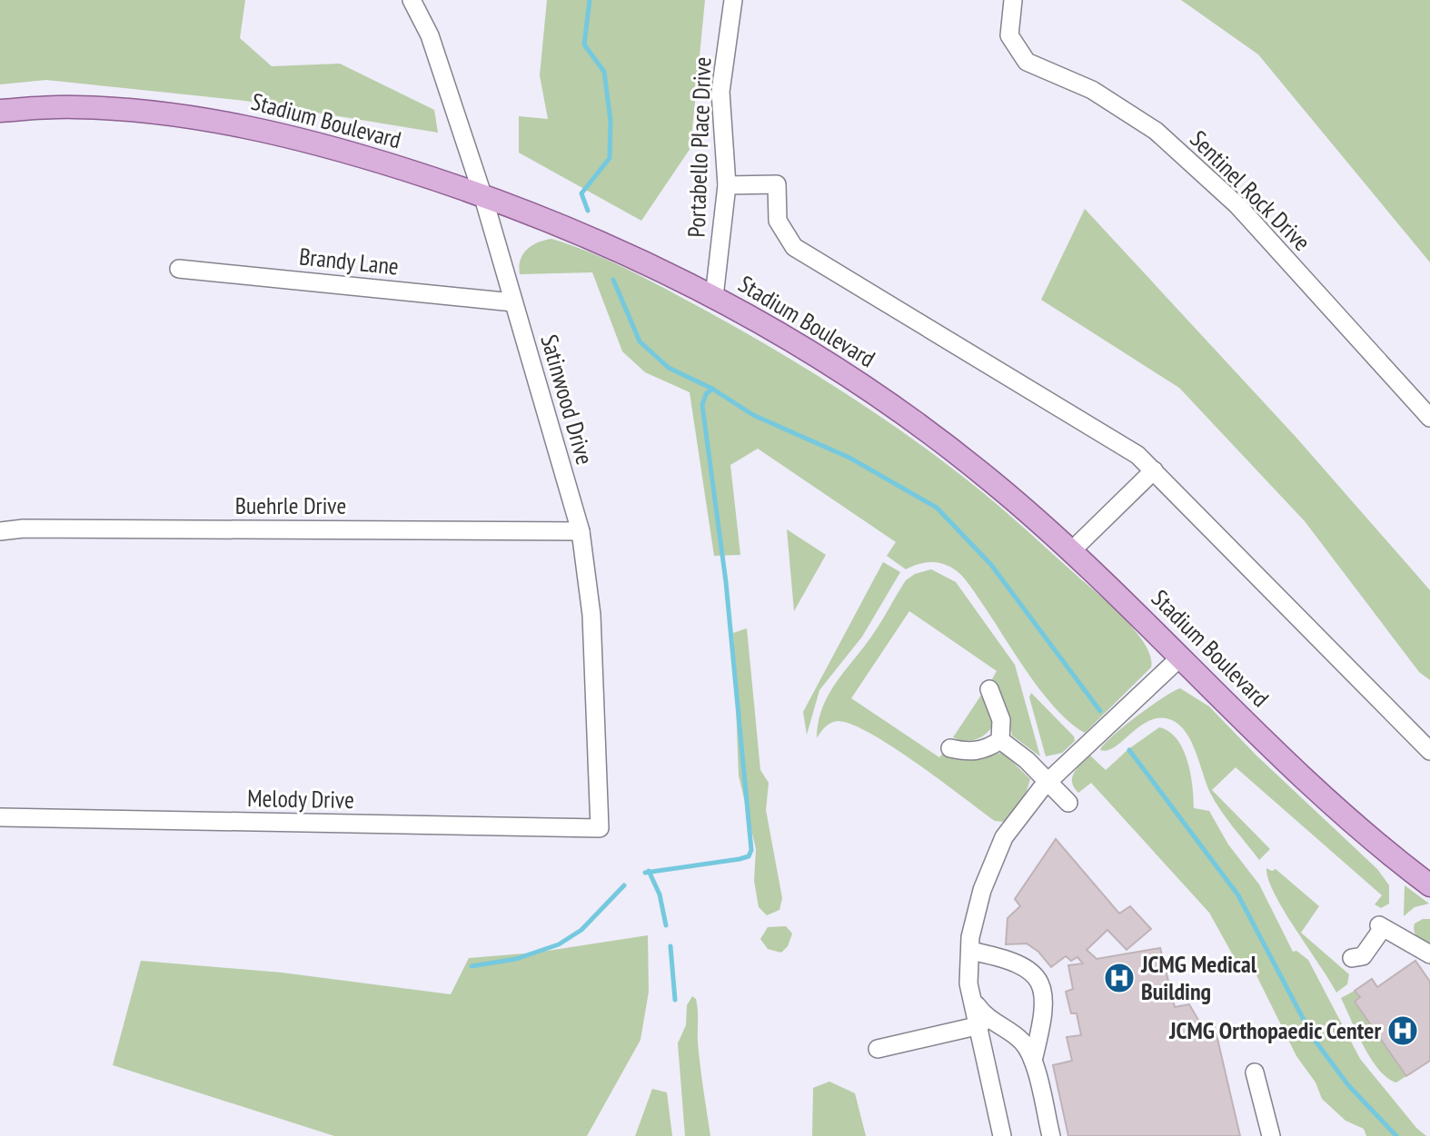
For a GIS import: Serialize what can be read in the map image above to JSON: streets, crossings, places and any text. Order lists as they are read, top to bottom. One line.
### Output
{"streets":{"main road":["Stadium Boulevard"],"street":["Portabello Place Drive","Sentinel Rock Drive","Brandy Lane","Satinwood Drive","Buehrle Drive","Melody Drive"]},"crossings":[["Stadium Boulevard","Portabello Place Drive"],["Stadium Boulevard","Satinwood Drive"],["Brandy Lane","Satinwood Drive"],["Satinwood Drive","Buehrle Drive"],["Satinwood Drive","Melody Drive"]],"places":{"hospital":["JCMG Medical Building","JCMG Orthopaedic Center"]}}
